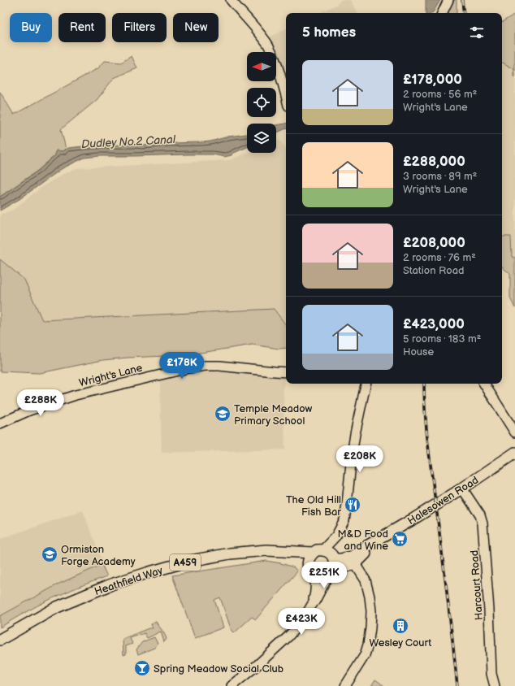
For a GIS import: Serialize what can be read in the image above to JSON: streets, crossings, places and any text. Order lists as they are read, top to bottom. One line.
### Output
{"streets":{"main road":["Halesowen Road","A459","Heathfield Way"],"street":["Wright's Lane","Harcourt Road"]},"crossings":[["Halesowen Road","Heathfield Way"],["Halesowen Road","Harcourt Road"]],"water":["Dudley No.2 Canal"],"places":{"school or university":["Temple Meadow Primary School","Ormiston Forge Academy"],"restaurant":["The Old Hill Fish Bar"],"supermarket":["M&D Food and Wine"],"building":["Wesley Court"],"bar":["Spring Meadow Social Club"]},"north":"left","page":{"chip":["Buy","Rent","Filters","New"],"heading":"5 homes","list":[{"name":"£178,000","note":"2 rooms · 56 m² · Wright's Lane"},{"name":"£288,000","note":"3 rooms · 89 m² · Wright's Lane"},{"name":"£208,000","note":"2 rooms · 76 m² · Station Road"},{"name":"£423,000","note":"5 rooms · 183 m² · House"}],"price":["£178K","£288K","£208K","£251K","£423K"]}}
